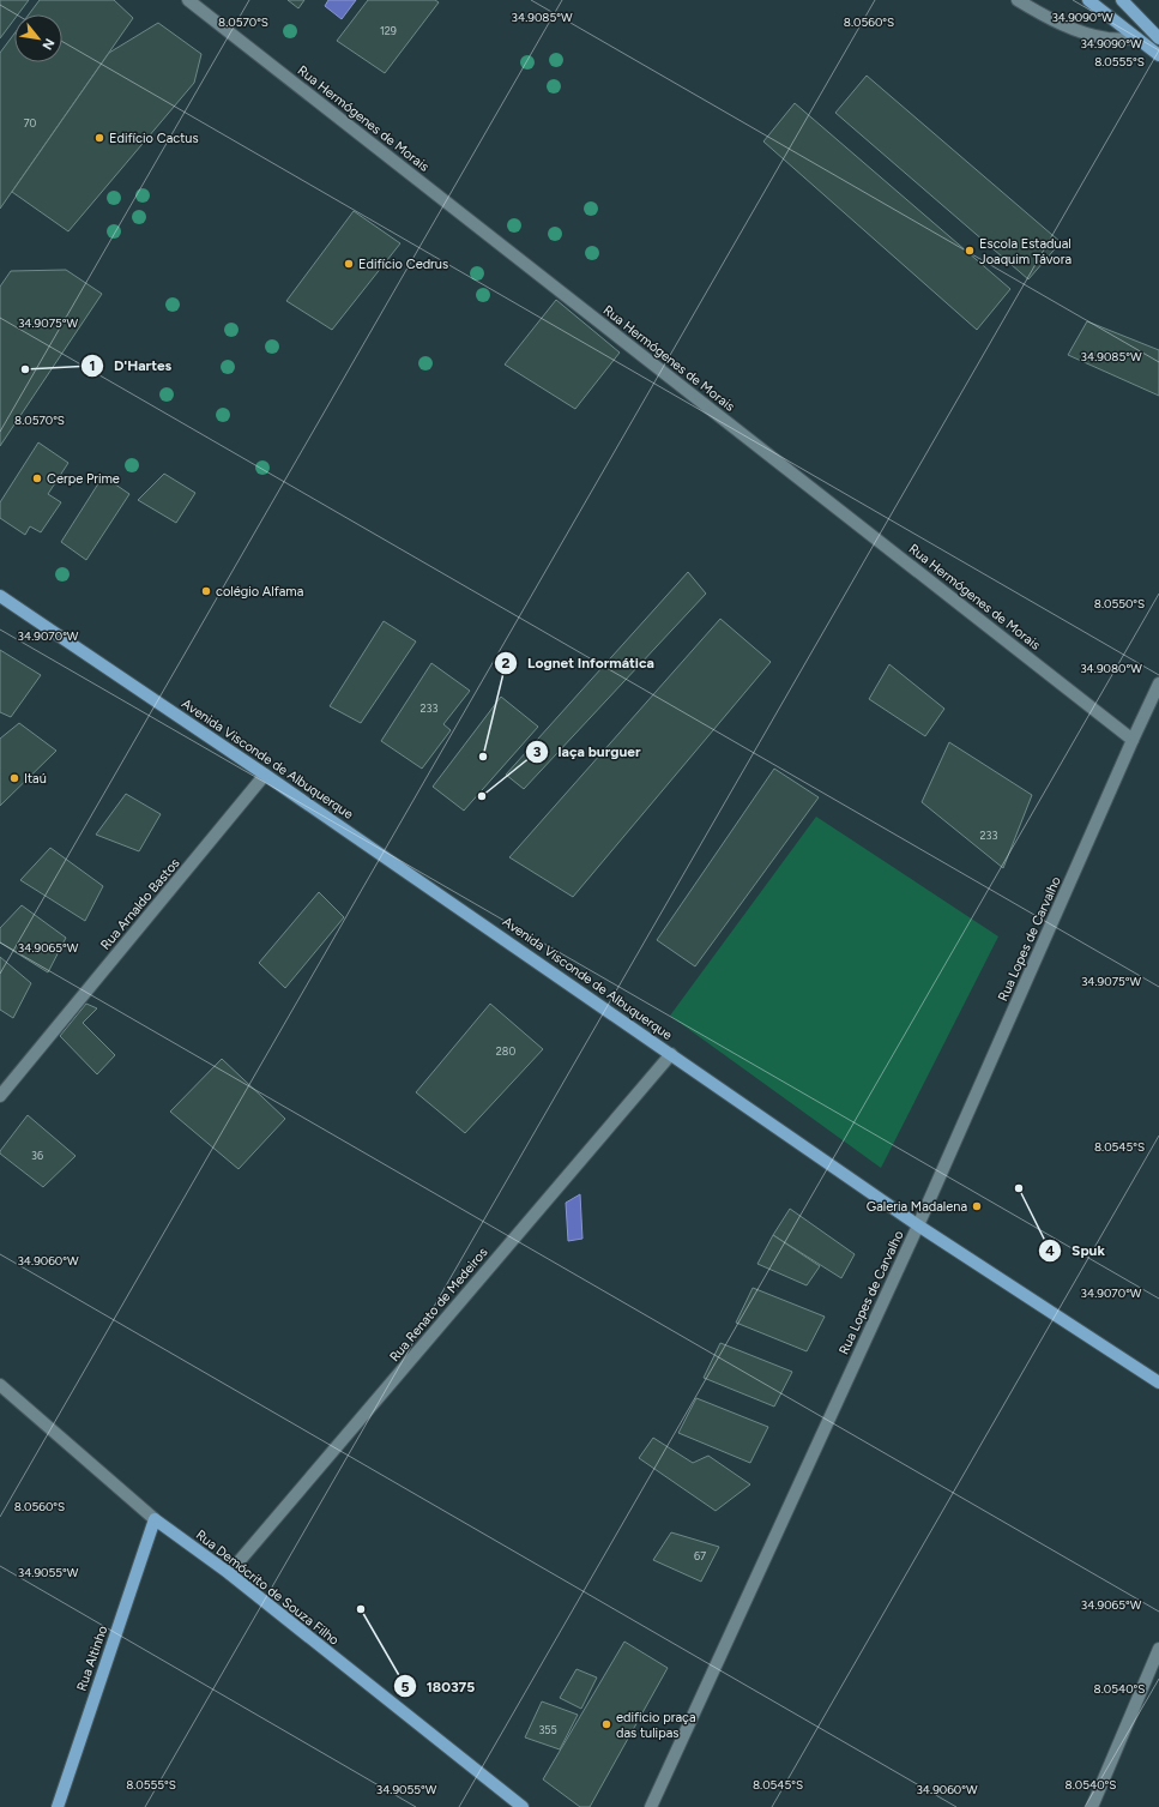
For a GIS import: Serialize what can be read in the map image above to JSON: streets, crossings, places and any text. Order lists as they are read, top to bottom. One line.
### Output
{"streets":{"main road":["Avenida Visconde de Albuquerque","Rua Demócrito de Souza Filho","Rua Altinho"],"street":["Rua Hermógenes de Morais","Rua Arnaldo Bastos","Rua Lopes de Carvalho","Rua Renato de Medeiros"]},"crossings":[["Rua Hermógenes de Morais","Rua Lopes de Carvalho"],["Avenida Visconde de Albuquerque","Rua Arnaldo Bastos"],["Avenida Visconde de Albuquerque","Rua Lopes de Carvalho"],["Avenida Visconde de Albuquerque","Rua Renato de Medeiros"],["Rua Renato de Medeiros","Rua Demócrito de Souza Filho"],["Rua Demócrito de Souza Filho","Rua Altinho"]],"places":["Edifício Cactus","Escola Estadual Joaquim Távora","Edifício Cedrus","D'Hartes","Cerpe Prime","colégio Alfama","Lognet Informática","Itaú","laça burguer","Spuk","Galeria Madalena","180375","edificio praça das tulipas"],"house_numbers":["129","70","233","233","280","36","67","355"],"north":"bottom right","coordinates":["34.9090°W","34.9085°W","8.0570°S","8.0560°S","8.0555°S","34.9075°W","8.0550°S","34.9070°W","34.9080°W","34.9065°W","8.0545°S","34.9060°W","34.9055°W","8.0540°S"]}
